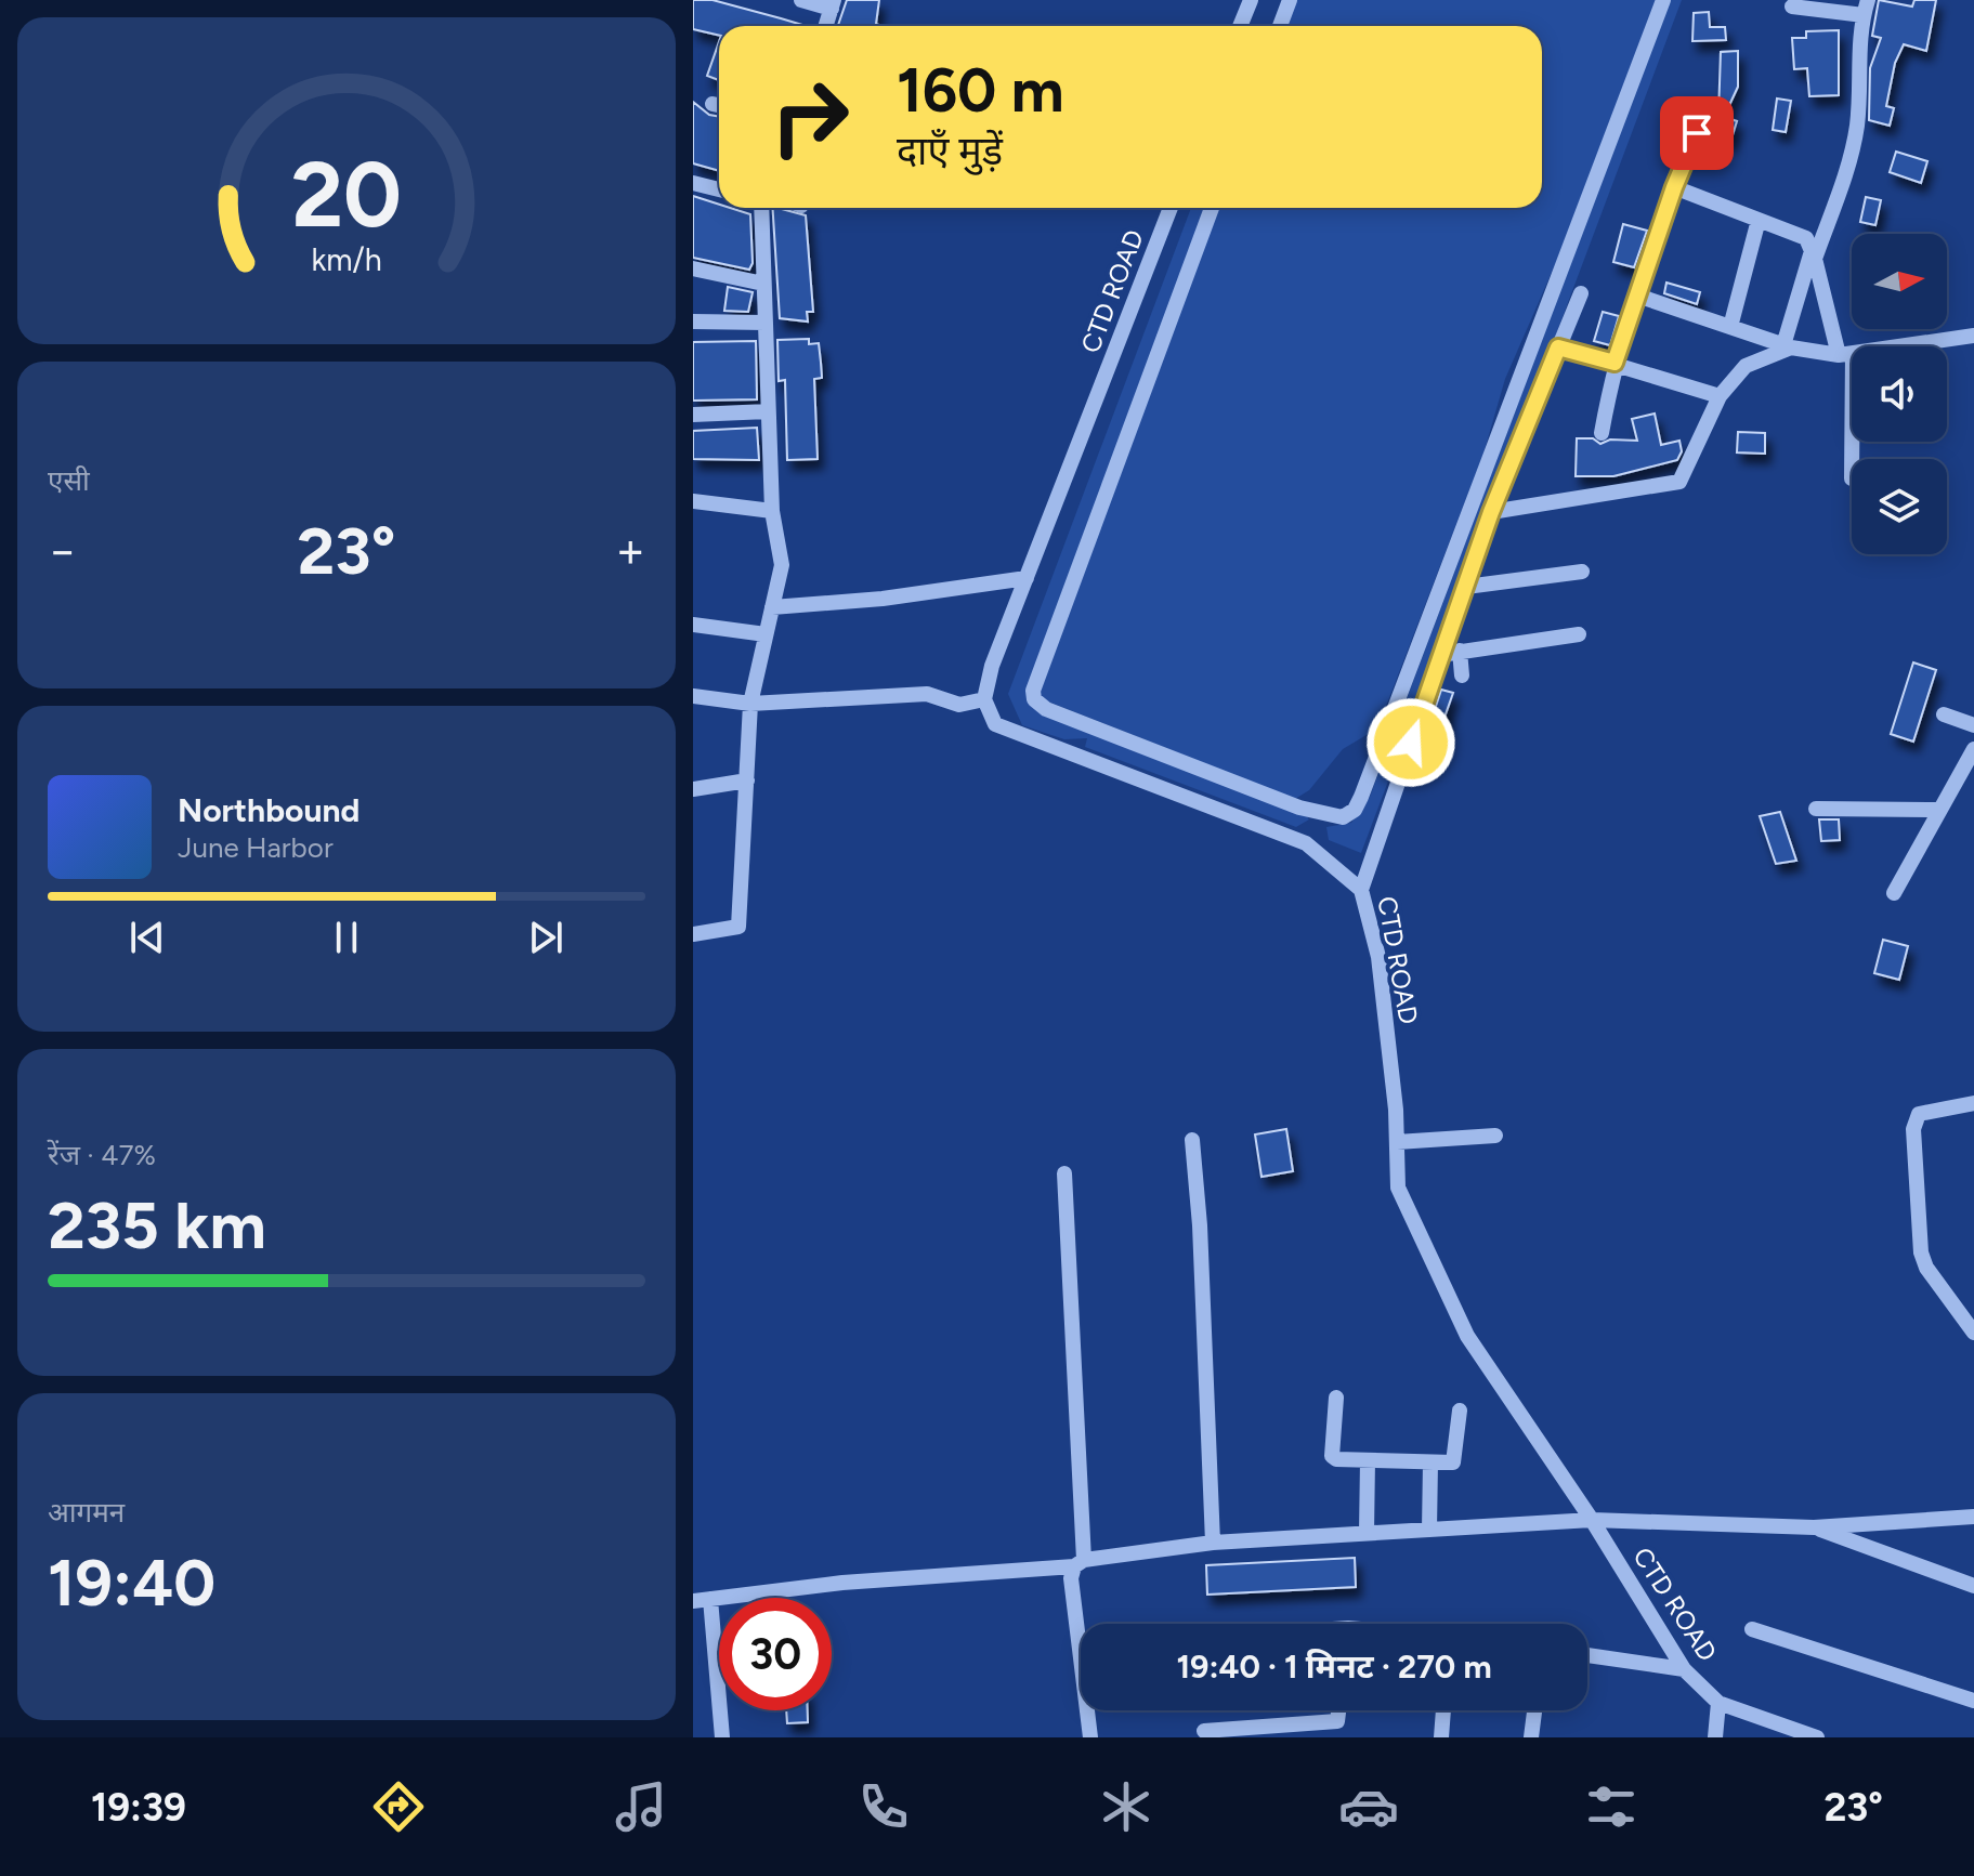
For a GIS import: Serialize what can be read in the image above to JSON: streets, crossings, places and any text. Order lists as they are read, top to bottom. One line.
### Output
{"streets":{"street":["CTD ROAD"]},"north":"right","page":{"turn":["160 m","दाएँ मुड़ें"],"tile":["एसी",["रेंज · 47%","235 km"],["आगमन","19:40"]],"heat":["−","23°","+"],"song":["Northbound","June Harbor"],"limit":"30","trip":"19:40 · 1 मिनट · 270 m","tabs":["19:39","23°"],"gauge":["20","km/h"]}}
